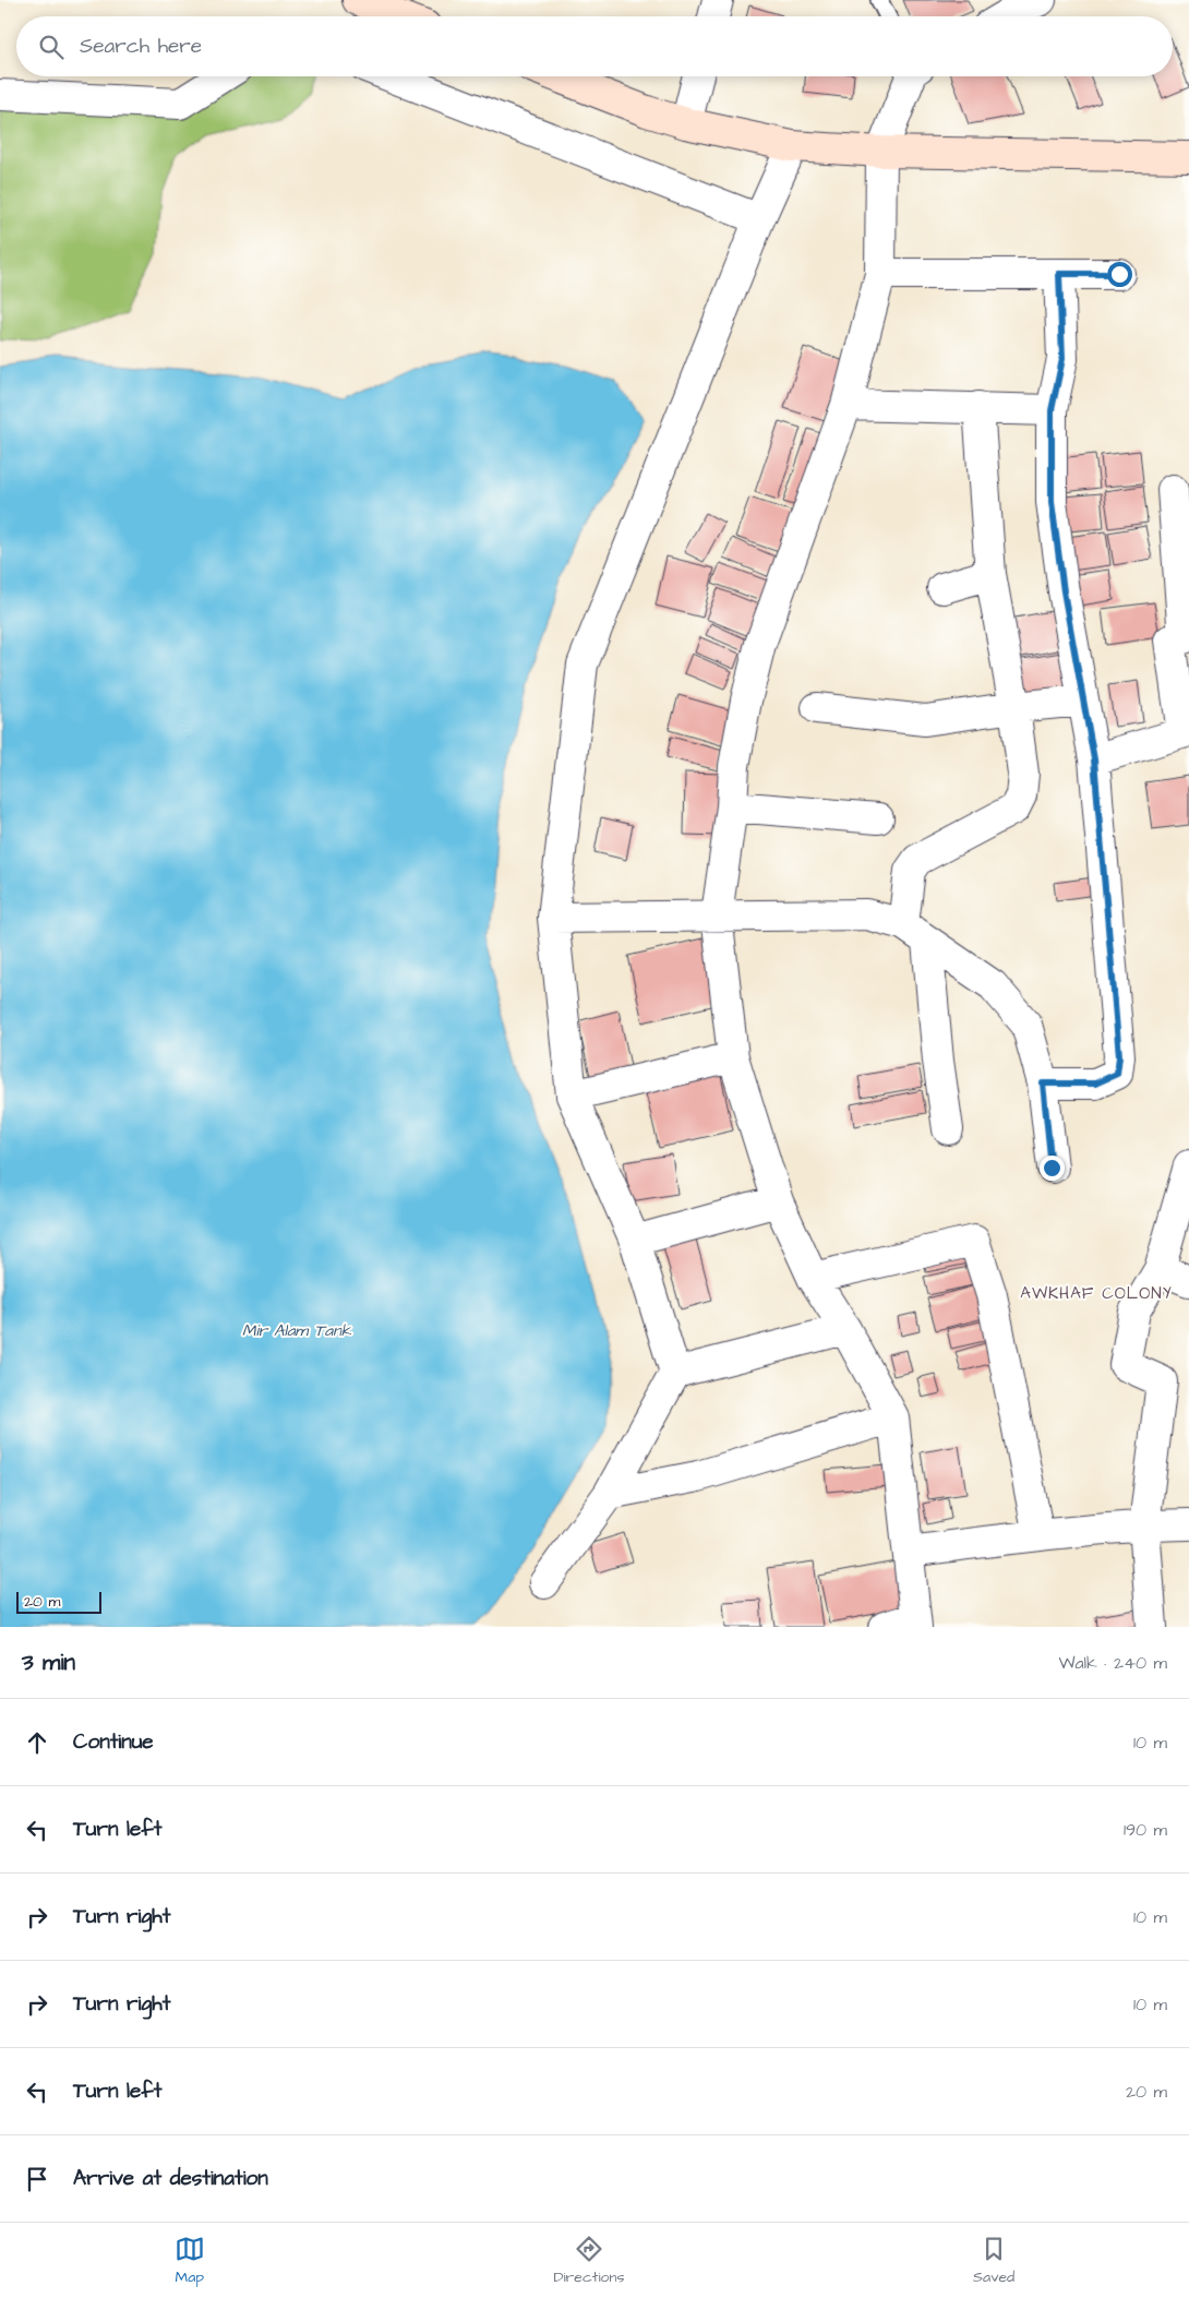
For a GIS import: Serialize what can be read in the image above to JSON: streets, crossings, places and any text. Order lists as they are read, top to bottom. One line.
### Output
{"districts":["AWKHAF COLONY"],"water":["Mir Alam Tank"],"scale_bar":"20 m","page":{"search":"Search here","scale":"20 m","heading":["3 min","Walk · 240 m"],"list":[["Continue","10 m"],["Turn left","190 m"],["Turn right","10 m"],["Turn right","10 m"],["Turn left","20 m"],"Arrive at destination"],"nav":["Map","Directions","Saved"]}}
